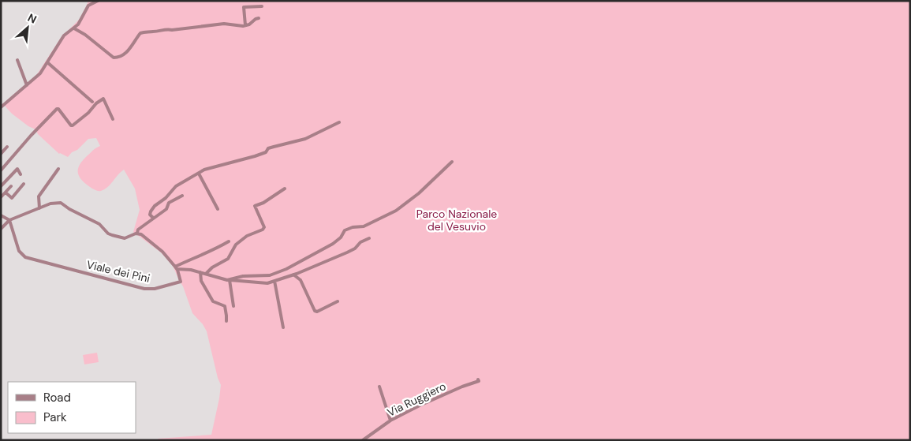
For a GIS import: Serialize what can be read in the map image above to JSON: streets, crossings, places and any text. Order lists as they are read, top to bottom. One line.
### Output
{"streets":{"street":["Viale dei Pini","Via Ruggiero"]},"parks":["Parco Nazionale del Vesuvio"],"legend":["Road","Park"],"north":"top right"}
